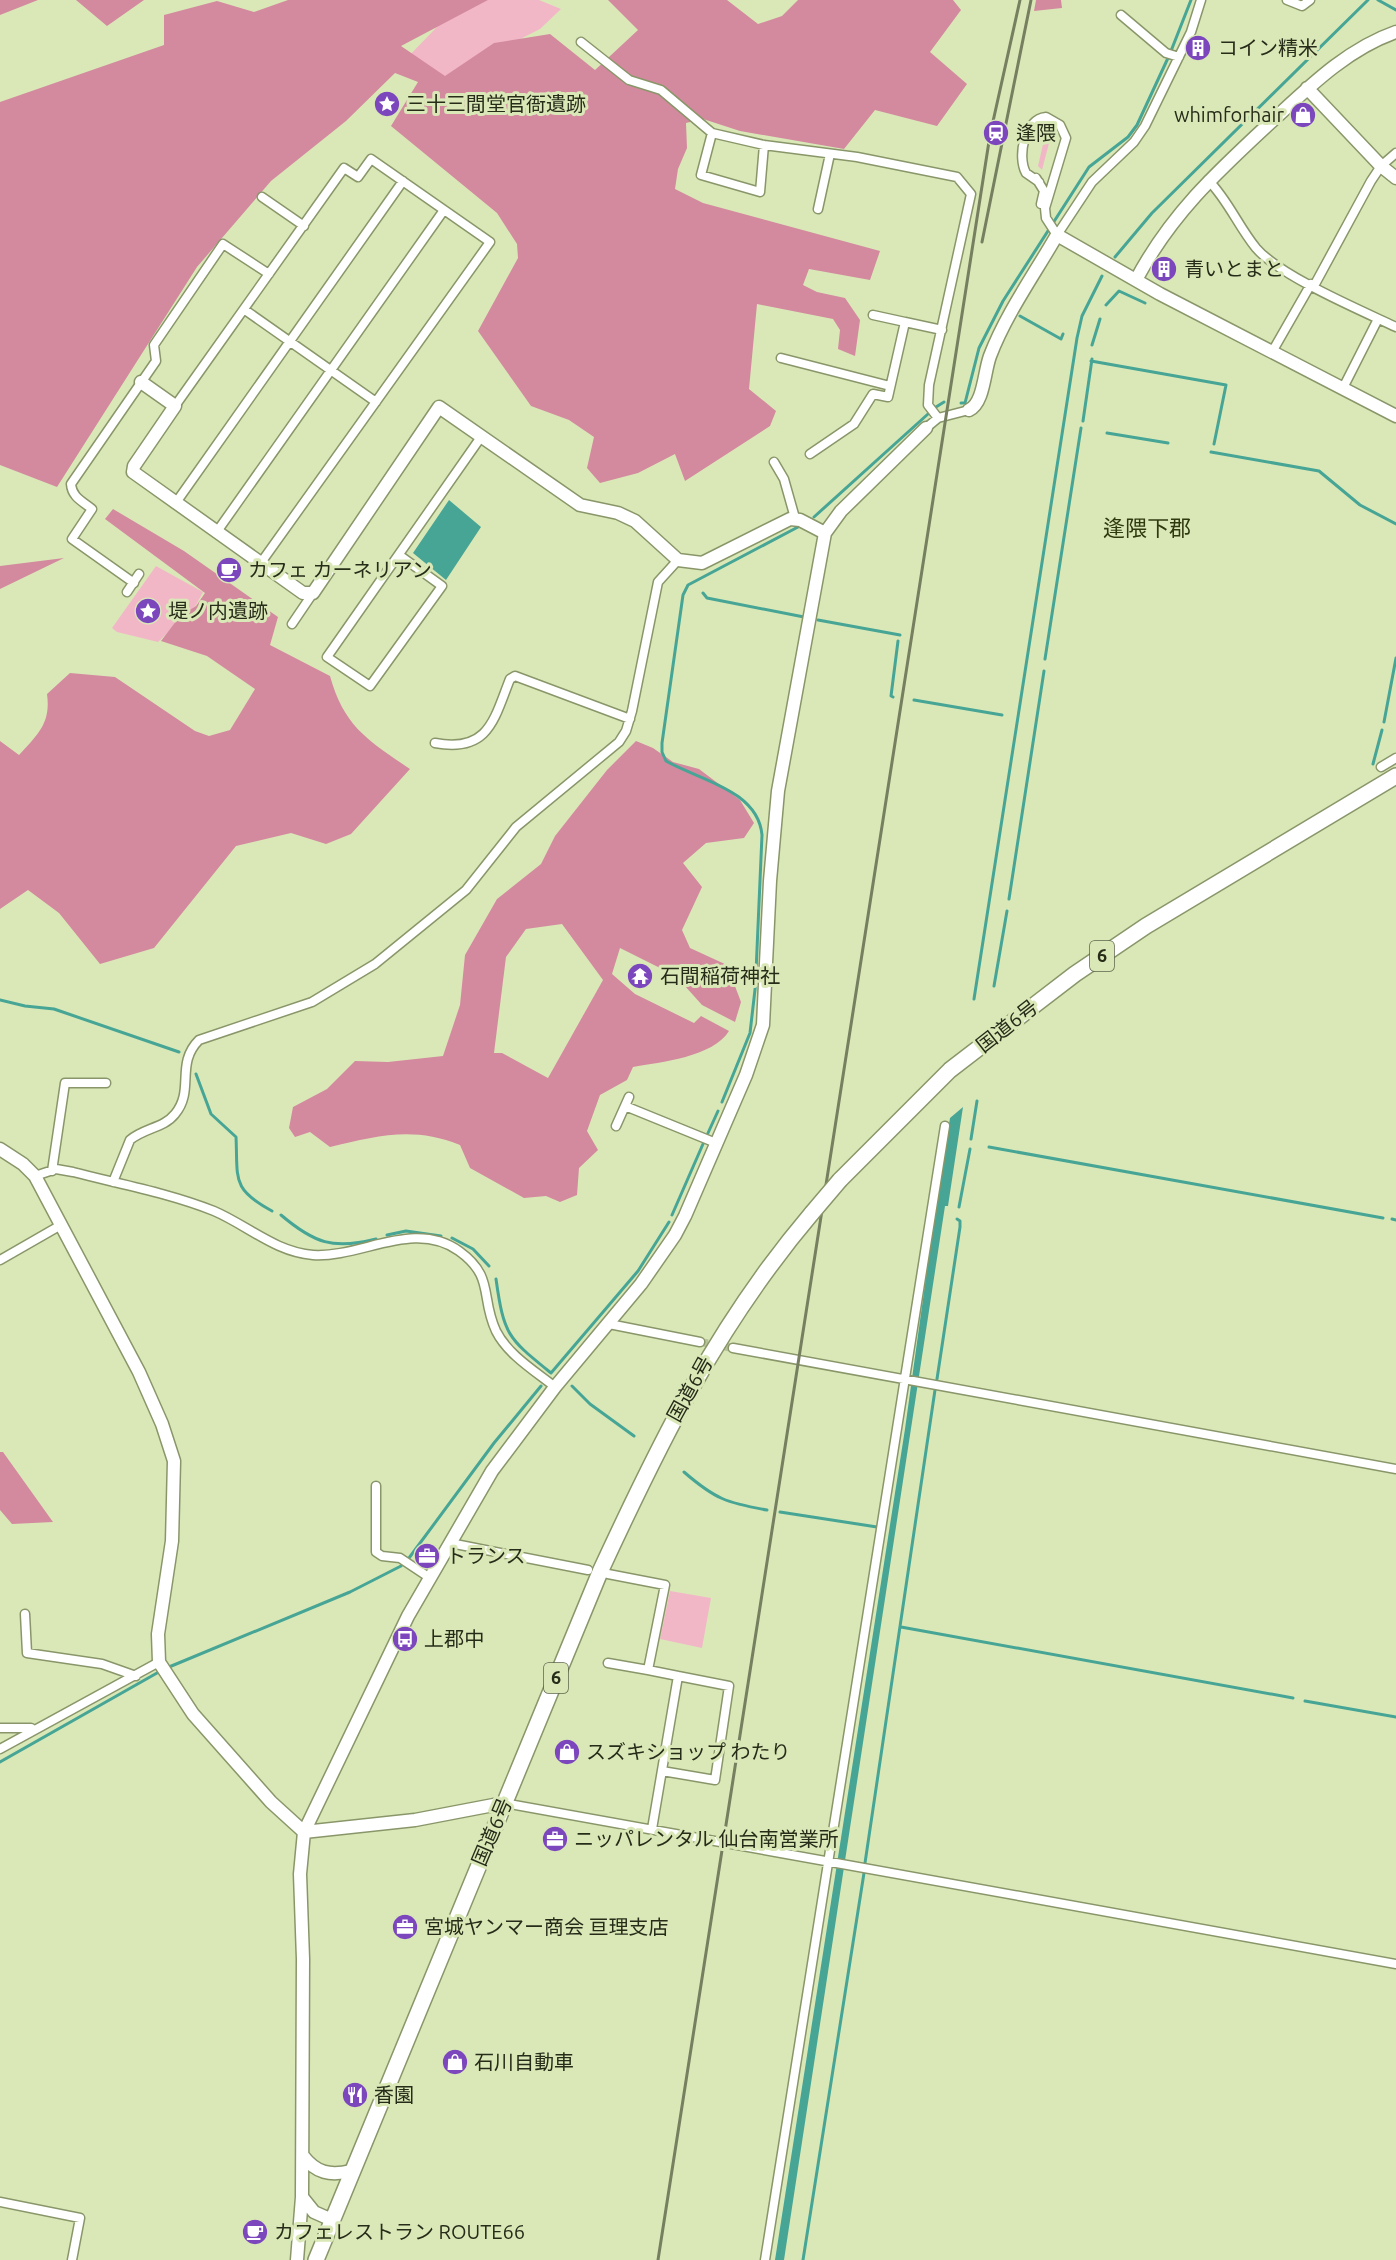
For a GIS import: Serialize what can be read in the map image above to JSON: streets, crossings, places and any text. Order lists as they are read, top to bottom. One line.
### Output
{"streets":{"highway":["6","国道6号"]},"districts":["逢隈下郡"],"places":{"building":["コイン精米","青いとまと"],"place":["三十三間堂官衙遺跡","堤ノ内遺跡"],"shop":["whimforhair","スズキショップ わたり","石川自動車"],"station":["逢隈"],"cafe":["カフェ カーネリアン","カフェレストラン ROUTE66"],"temple":["石間稲荷神社"],"office":["トランス","ニッパレンタル 仙台南営業所","宮城ヤンマー商会 亘理支店"],"bus stop":["上郡中"],"restaurant":["香園"]}}
